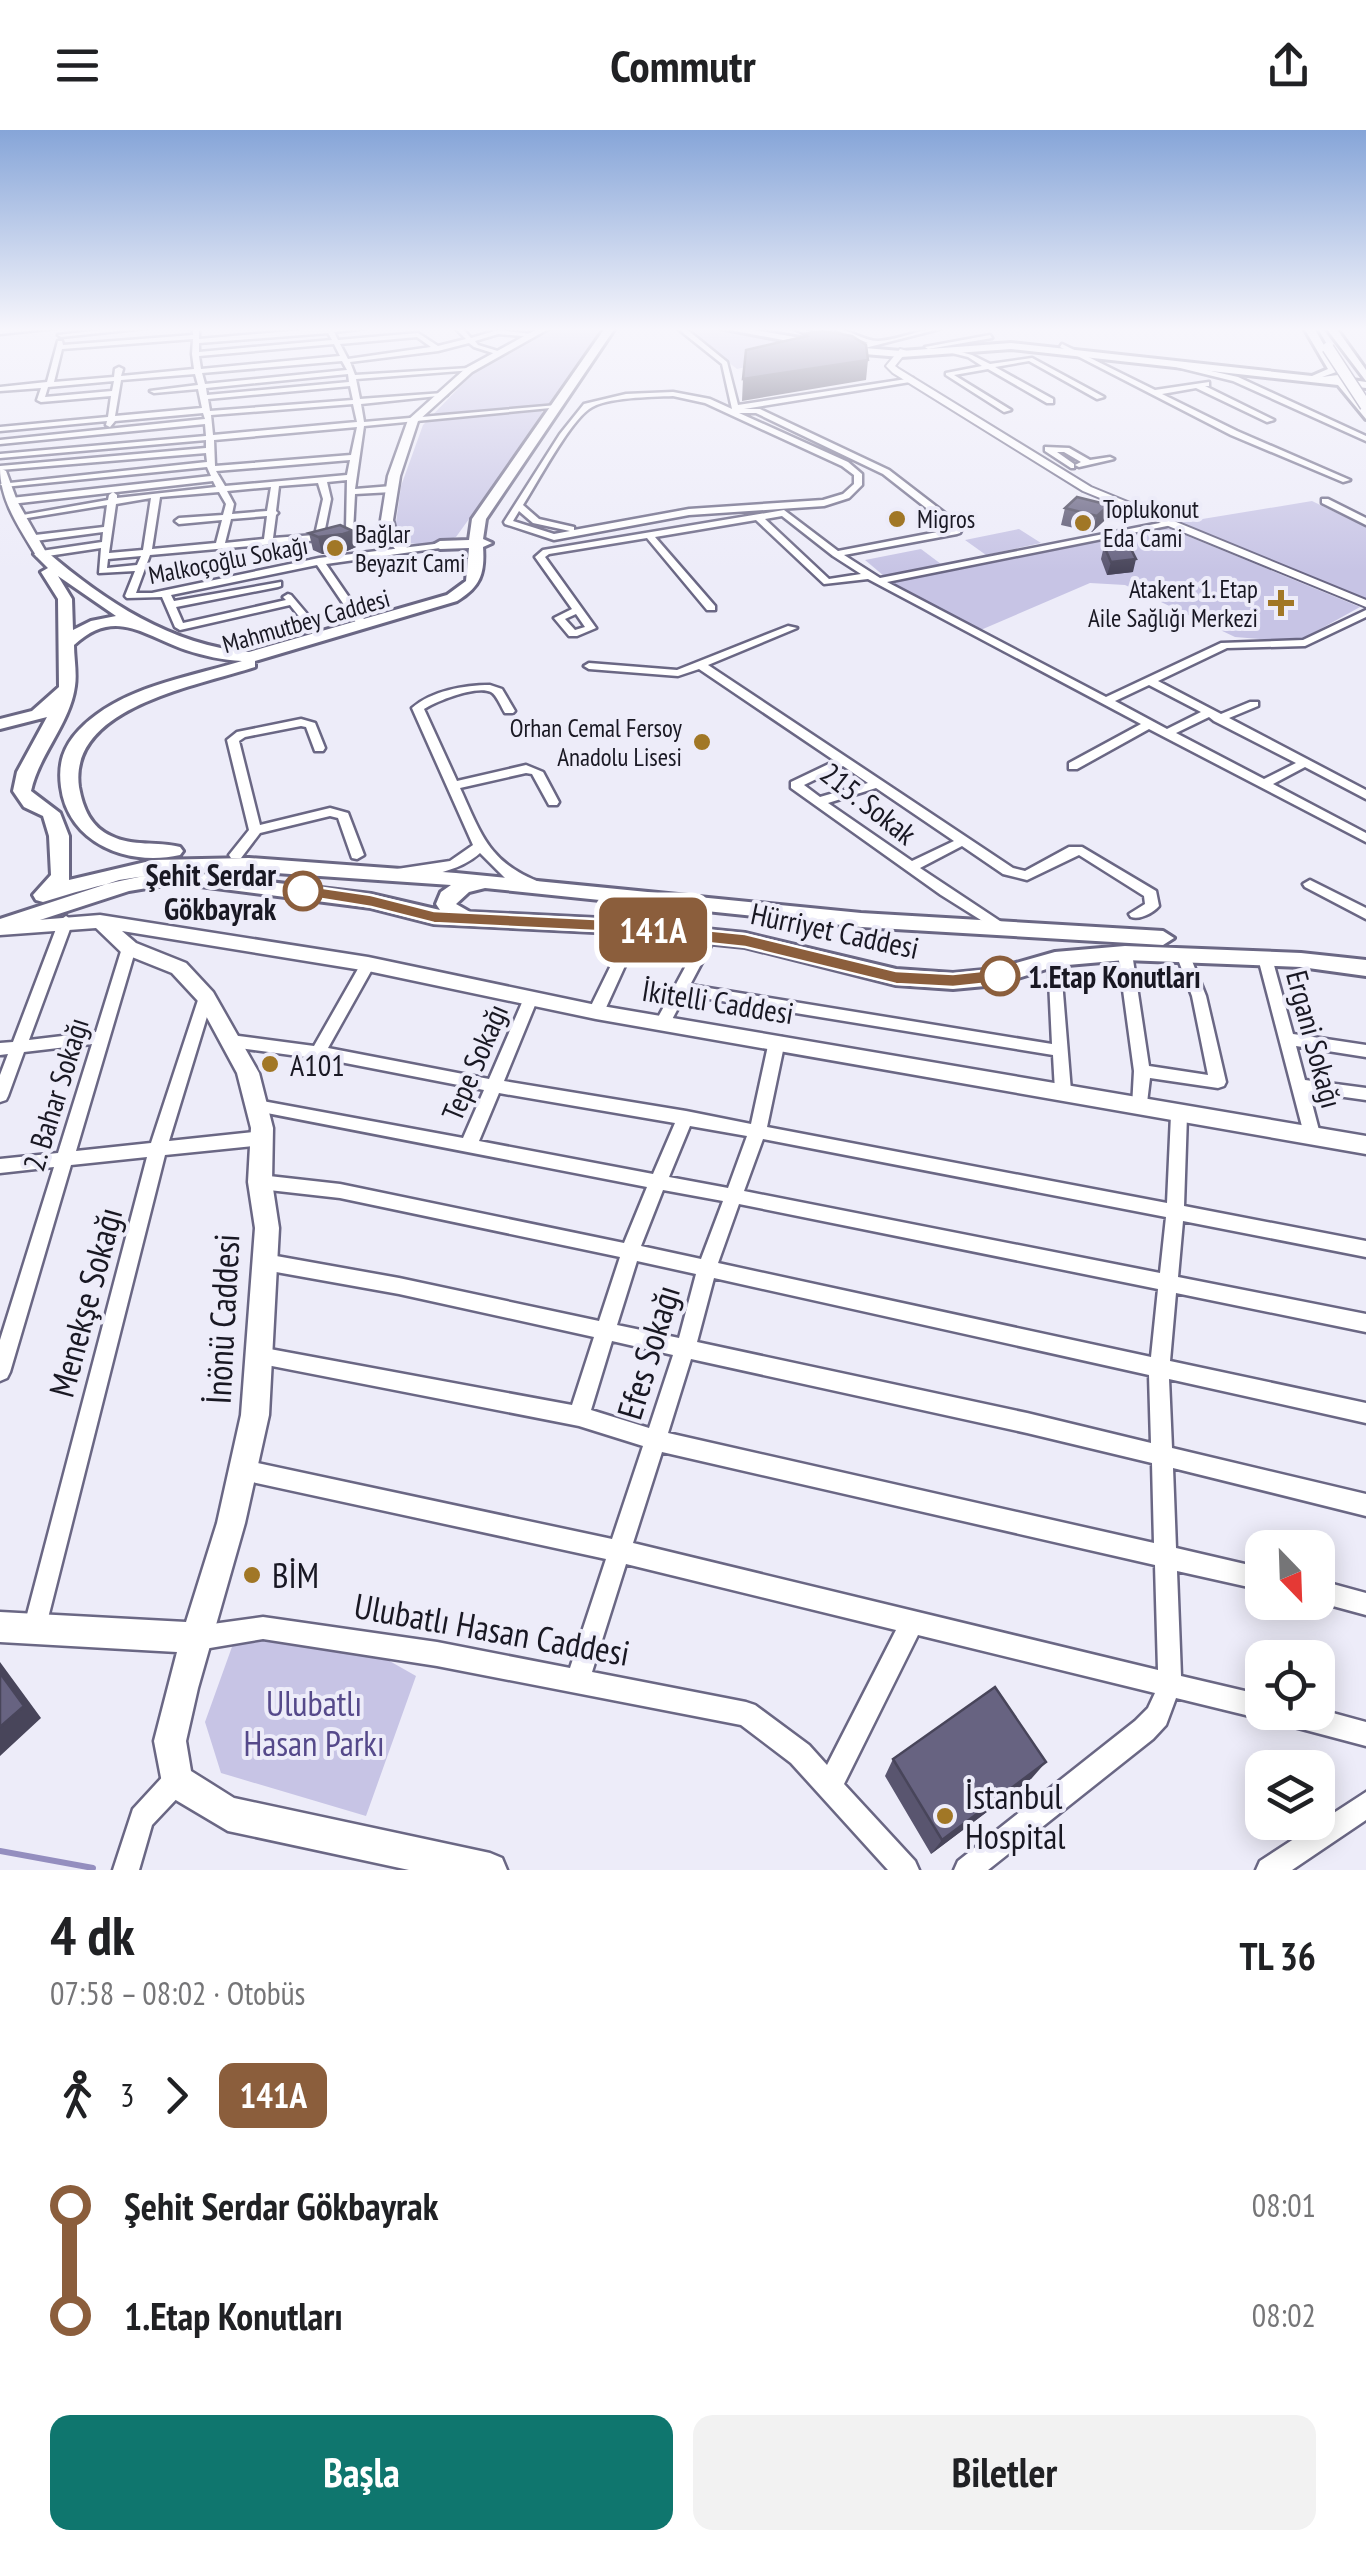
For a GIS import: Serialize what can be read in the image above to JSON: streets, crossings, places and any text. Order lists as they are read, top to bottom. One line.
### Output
{"streets":{"main road":["Mahmutbey Caddesi","Hürriyet Caddesi","İkitelli Caddesi","İnönü Caddesi","Ulubatlı Hasan Caddesi"],"street":["Malkoçoğlu Sokağı","215. Sokak","Ergani Sokağı","Tepe Sokağı","2. Bahar Sokağı","Menekşe Sokağı","Efes Sokağı"]},"crossings":[["215. Sokak","Hürriyet Caddesi"],["Hürriyet Caddesi","İkitelli Caddesi"],["Hürriyet Caddesi","Ergani Sokağı"],["İkitelli Caddesi","Ergani Sokağı"],["İkitelli Caddesi","Tepe Sokağı"],["İkitelli Caddesi","İnönü Caddesi"],["İkitelli Caddesi","Efes Sokağı"],["2. Bahar Sokağı","İnönü Caddesi"],["Menekşe Sokağı","İnönü Caddesi"],["Menekşe Sokağı","Ulubatlı Hasan Caddesi"],["İnönü Caddesi","Ulubatlı Hasan Caddesi"],["Efes Sokağı","Ulubatlı Hasan Caddesi"]],"parks":["Ulubatlı Hasan Parkı"],"places":{"other":["Migros","Toplukonut Eda Cami","Bağlar Beyazıt Cami","Orhan Cemal Fersoy Anadolu Lisesi","Şehit Serdar Gökbayrak","1.Etap Konutları","A101","BİM","İstanbul Hospital"],"health":["Atakent 1. Etap Aile Sağlığı Merkezi"]},"lines":["bus line 141A"],"north":"bottom right","page":{"header":"Commutr","on_map":"141A","heading":["4 dk","07:58 – 08:02 · Otobüs","TL 36"],"legs":["3","141A"],"list":[{"name":"Şehit Serdar Gökbayrak","value":"08:01"},{"name":"1.Etap Konutları","value":"08:02"}],"buttons":["Başla","Biletler"]}}
